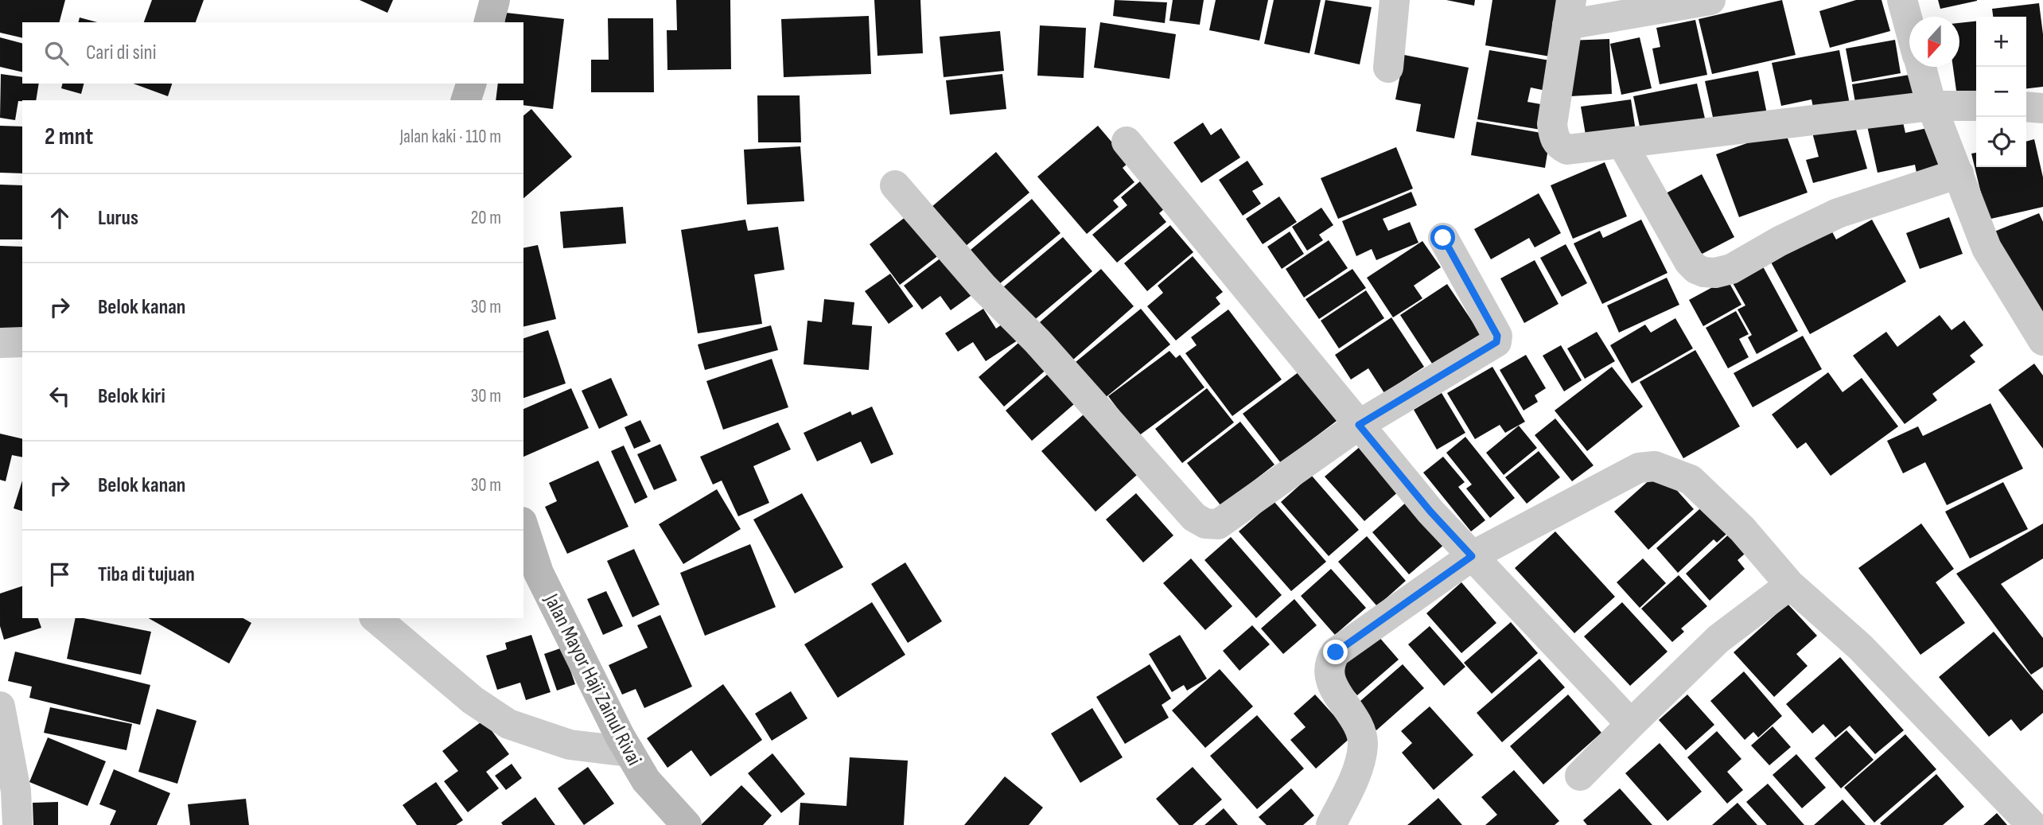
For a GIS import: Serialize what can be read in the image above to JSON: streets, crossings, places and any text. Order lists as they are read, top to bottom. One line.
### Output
{"streets":{"street":["Jalan Mayor Haji Zainul Rivai"]},"north":"bottom","page":{"map_buttons":["+","−"],"search":"Cari di sini","heading":["2 mnt","Jalan kaki · 110 m"],"list":[["Lurus","20 m"],["Belok kanan","30 m"],["Belok kiri","30 m"],["Belok kanan","30 m"],"Tiba di tujuan"]}}
